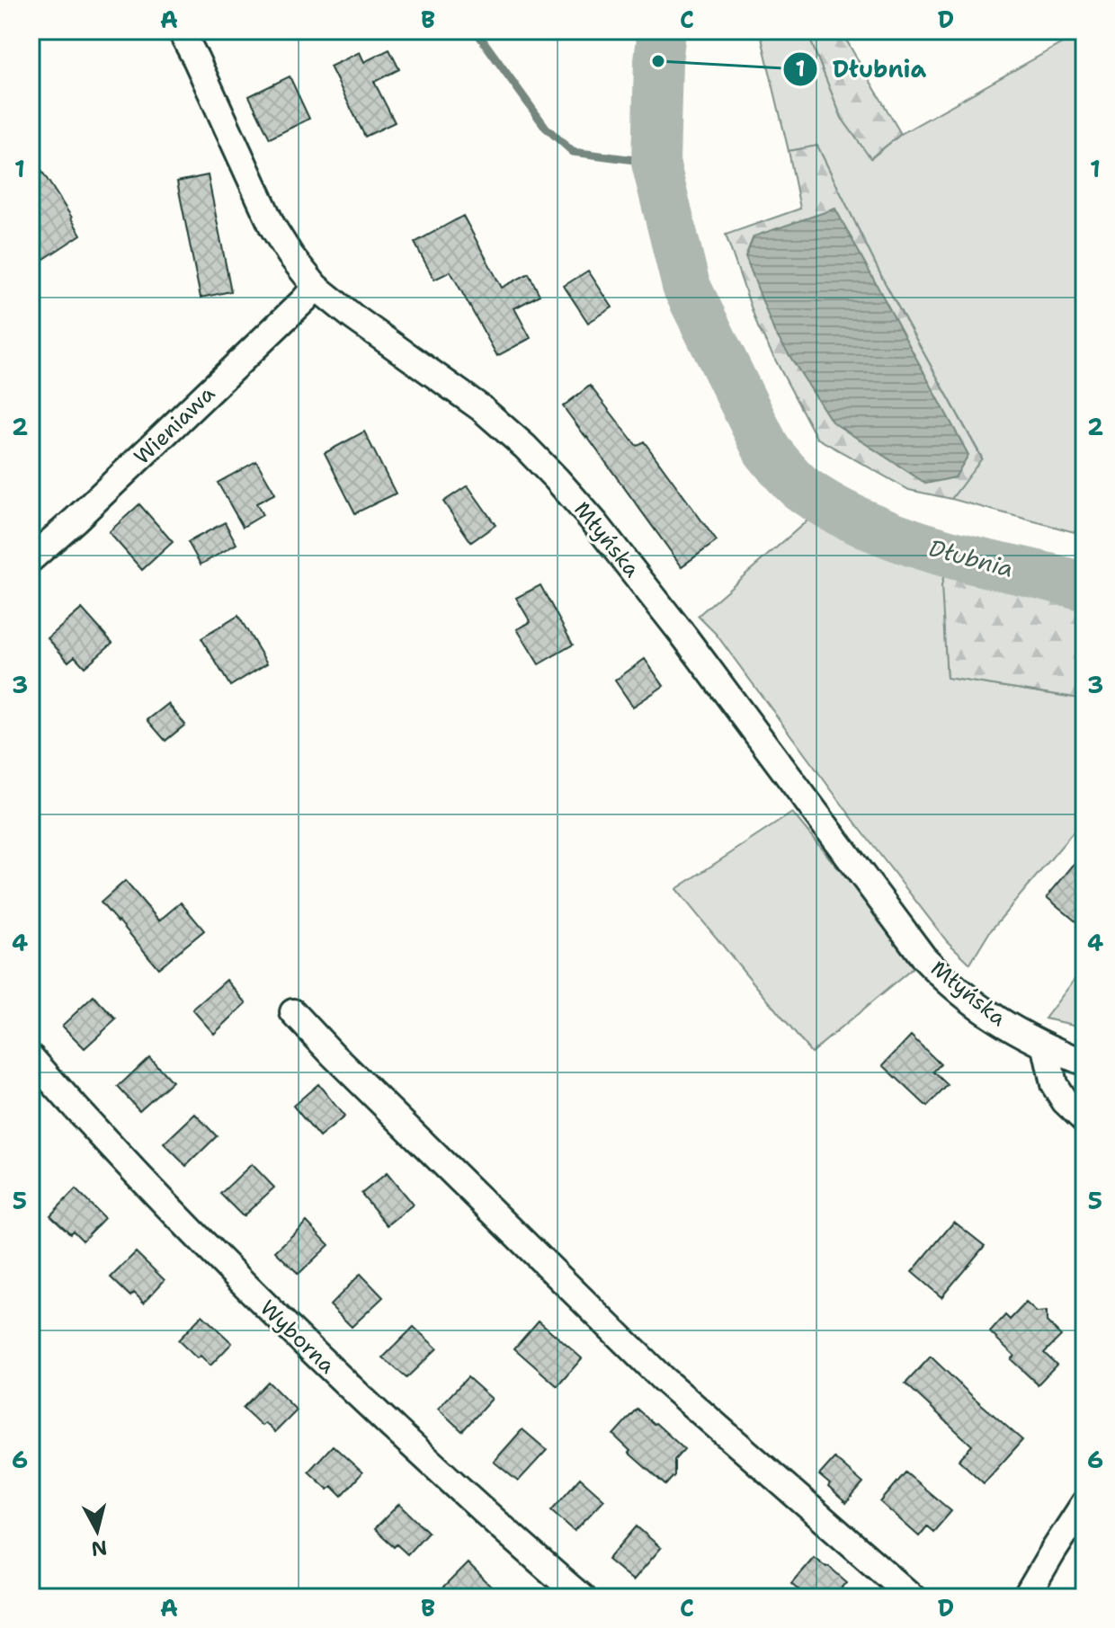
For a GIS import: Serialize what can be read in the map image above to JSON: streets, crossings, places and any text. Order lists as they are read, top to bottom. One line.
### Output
{"streets":{"street":["Wieniawa","Młyńska","Wyborna"]},"crossings":[["Wieniawa","Młyńska"]],"water":["Dłubnia"],"places":["Dłubnia"],"north":"bottom","grid":{"columns":["A","B","C","D"],"rows":["1","2","3","4","5","6"]}}
